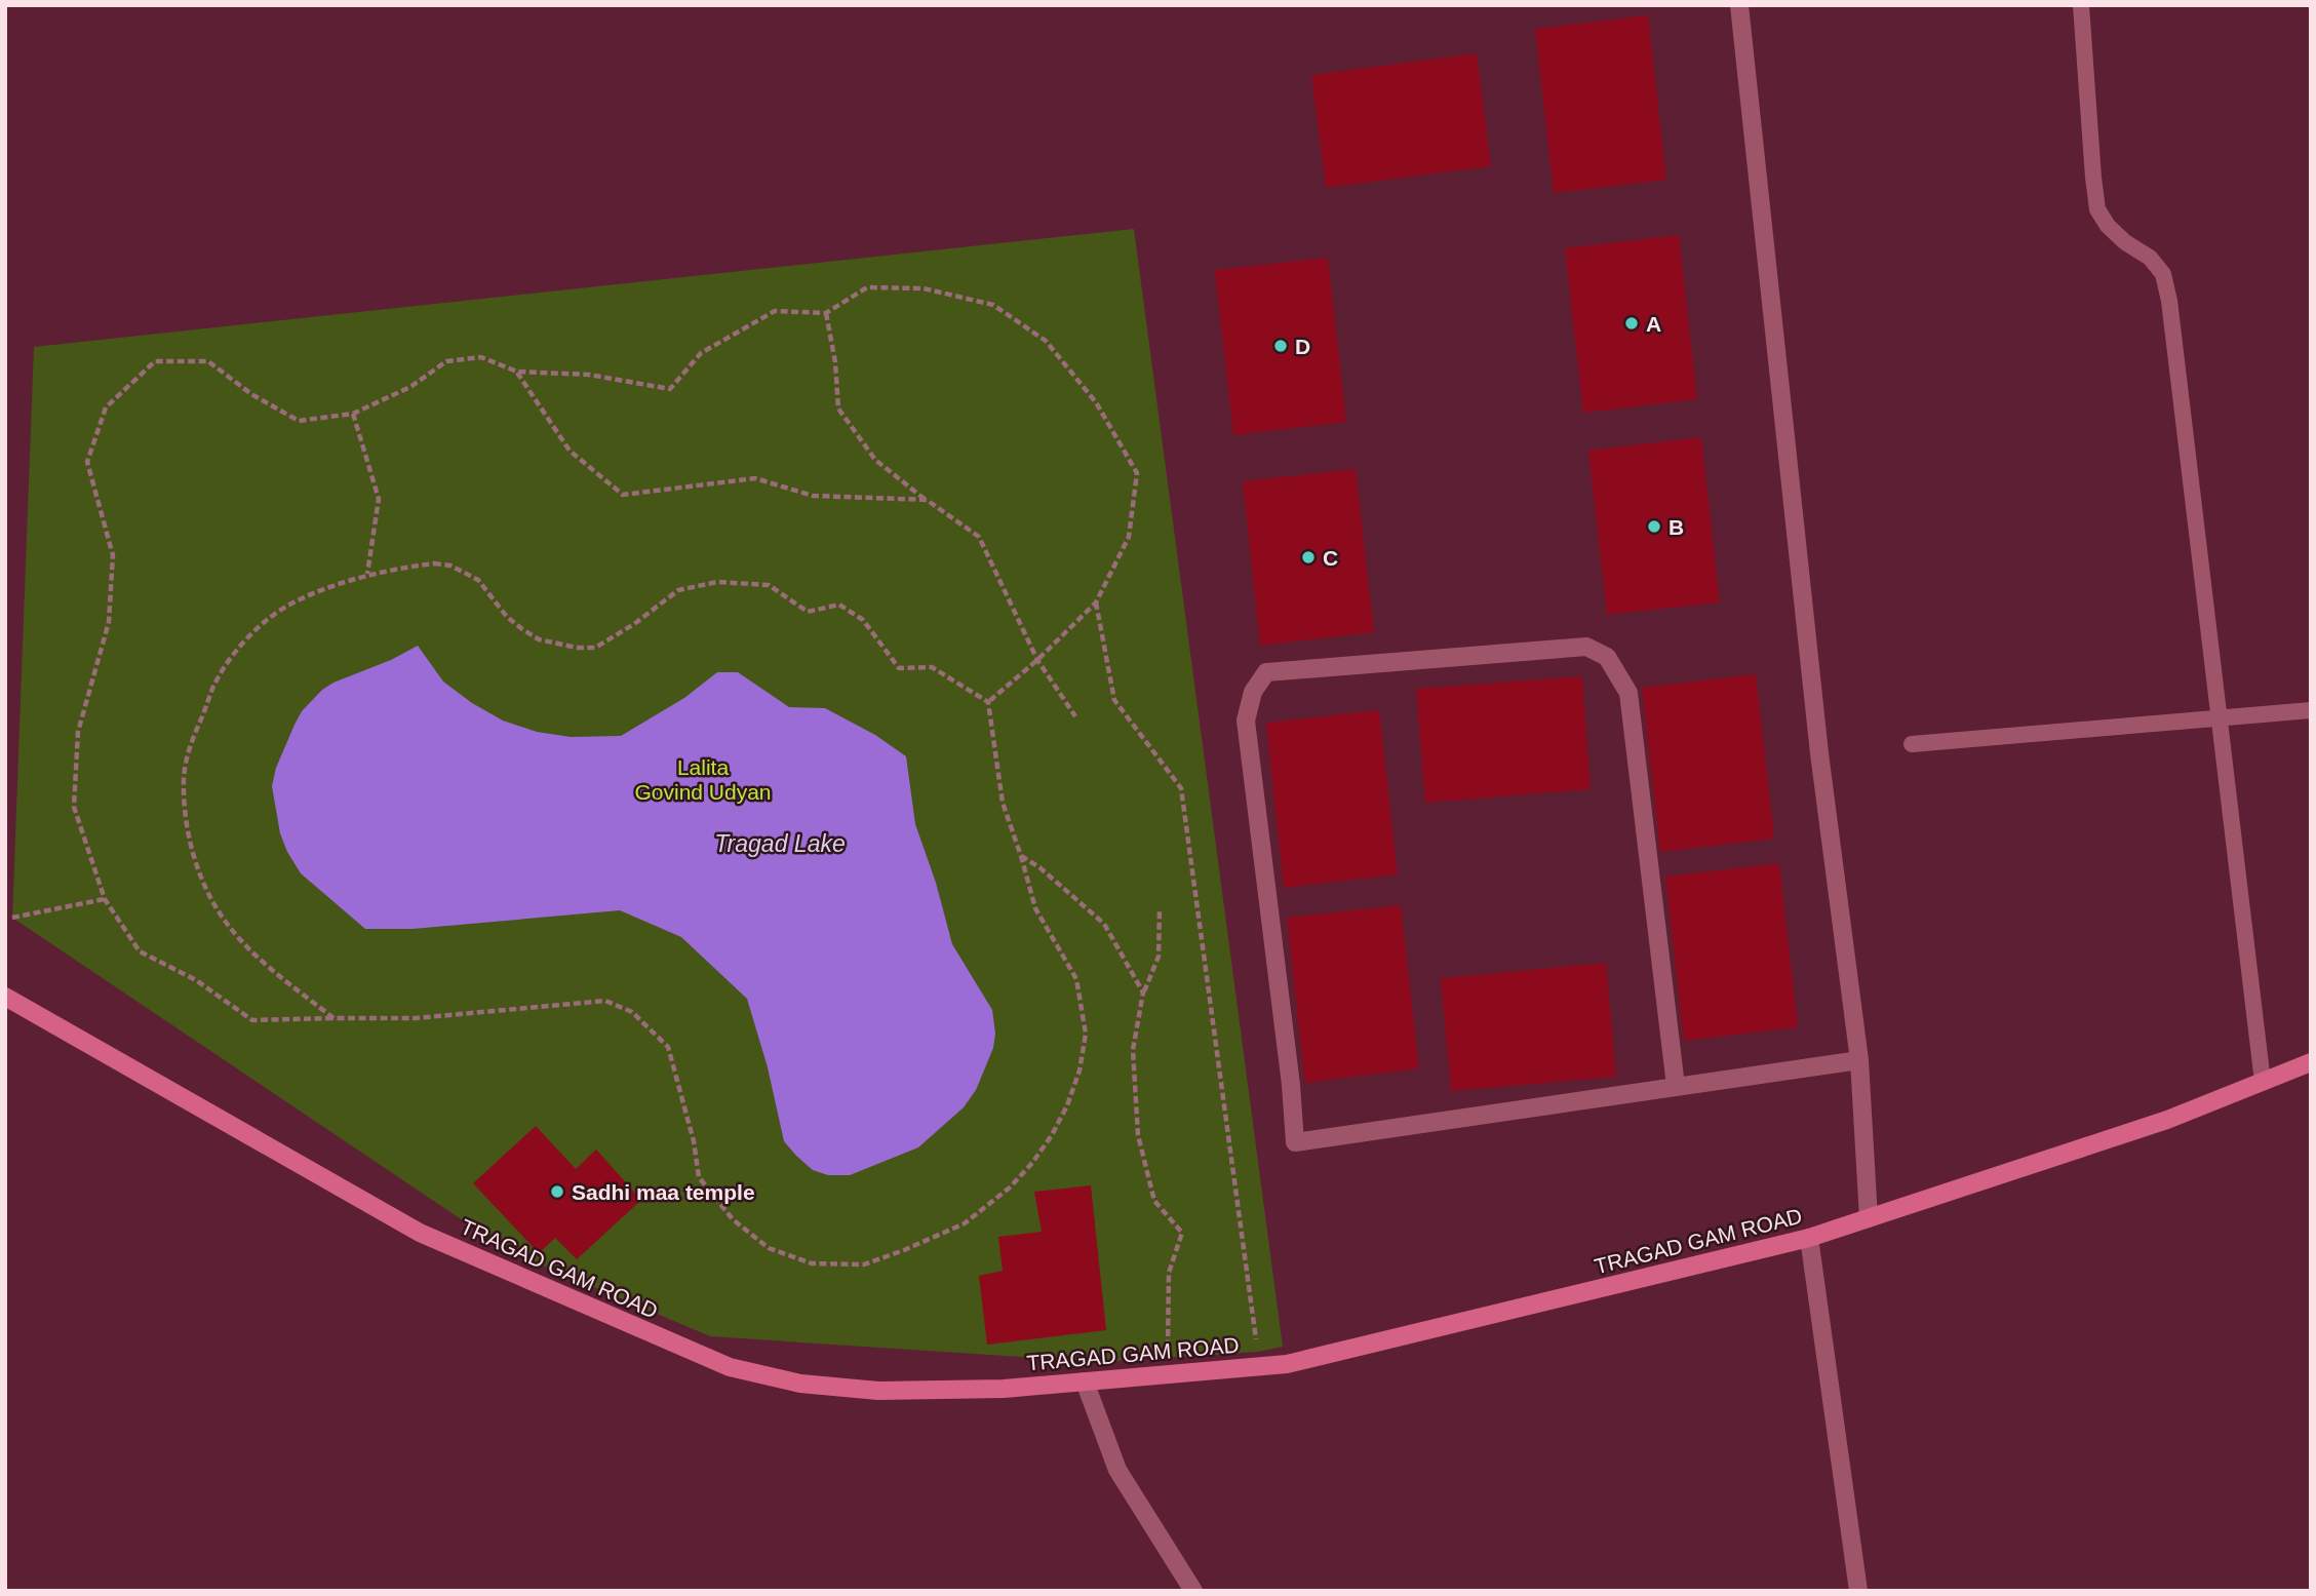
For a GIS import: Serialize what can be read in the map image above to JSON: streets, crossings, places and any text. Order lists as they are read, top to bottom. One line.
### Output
{"streets":{"street":["TRAGAD GAM ROAD"]},"water":["Tragad Lake"],"parks":["Lalita Govind Udyan"],"places":["A","D","B","C","Sadhi maa temple"]}
